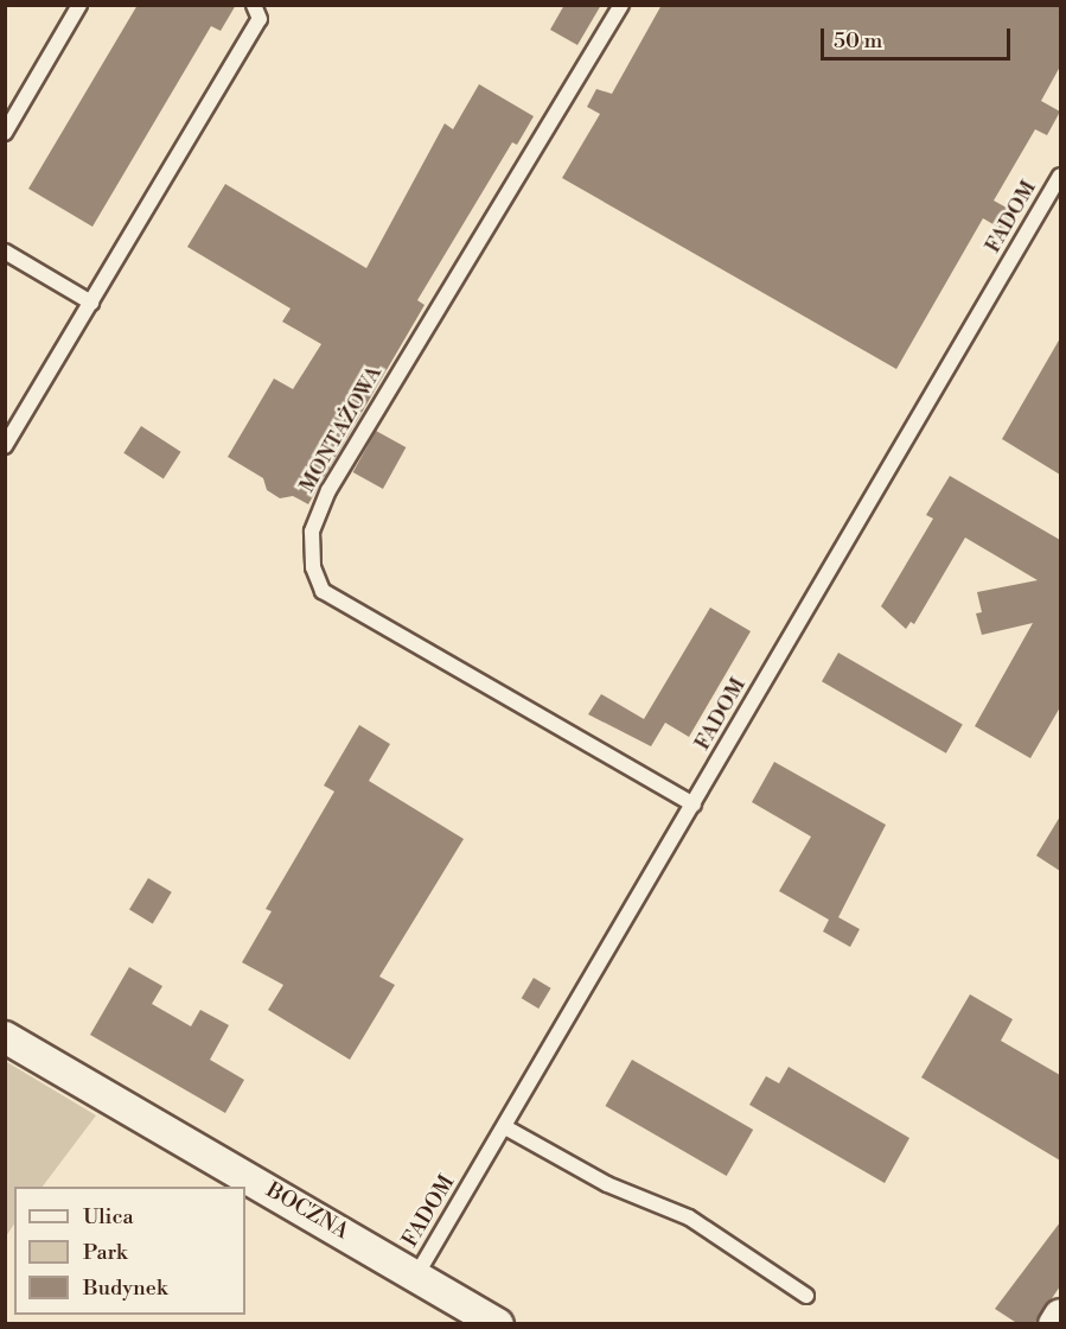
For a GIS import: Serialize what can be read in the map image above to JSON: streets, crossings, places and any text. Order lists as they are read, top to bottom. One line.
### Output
{"streets":{"street":["BOCZNA"],"lane":["FADOM","MONTAŻOWA"]},"crossings":[["FADOM","MONTAŻOWA"],["FADOM","BOCZNA"]],"legend":["Ulica","Park","Budynek"],"scale_bar":"50 m"}
